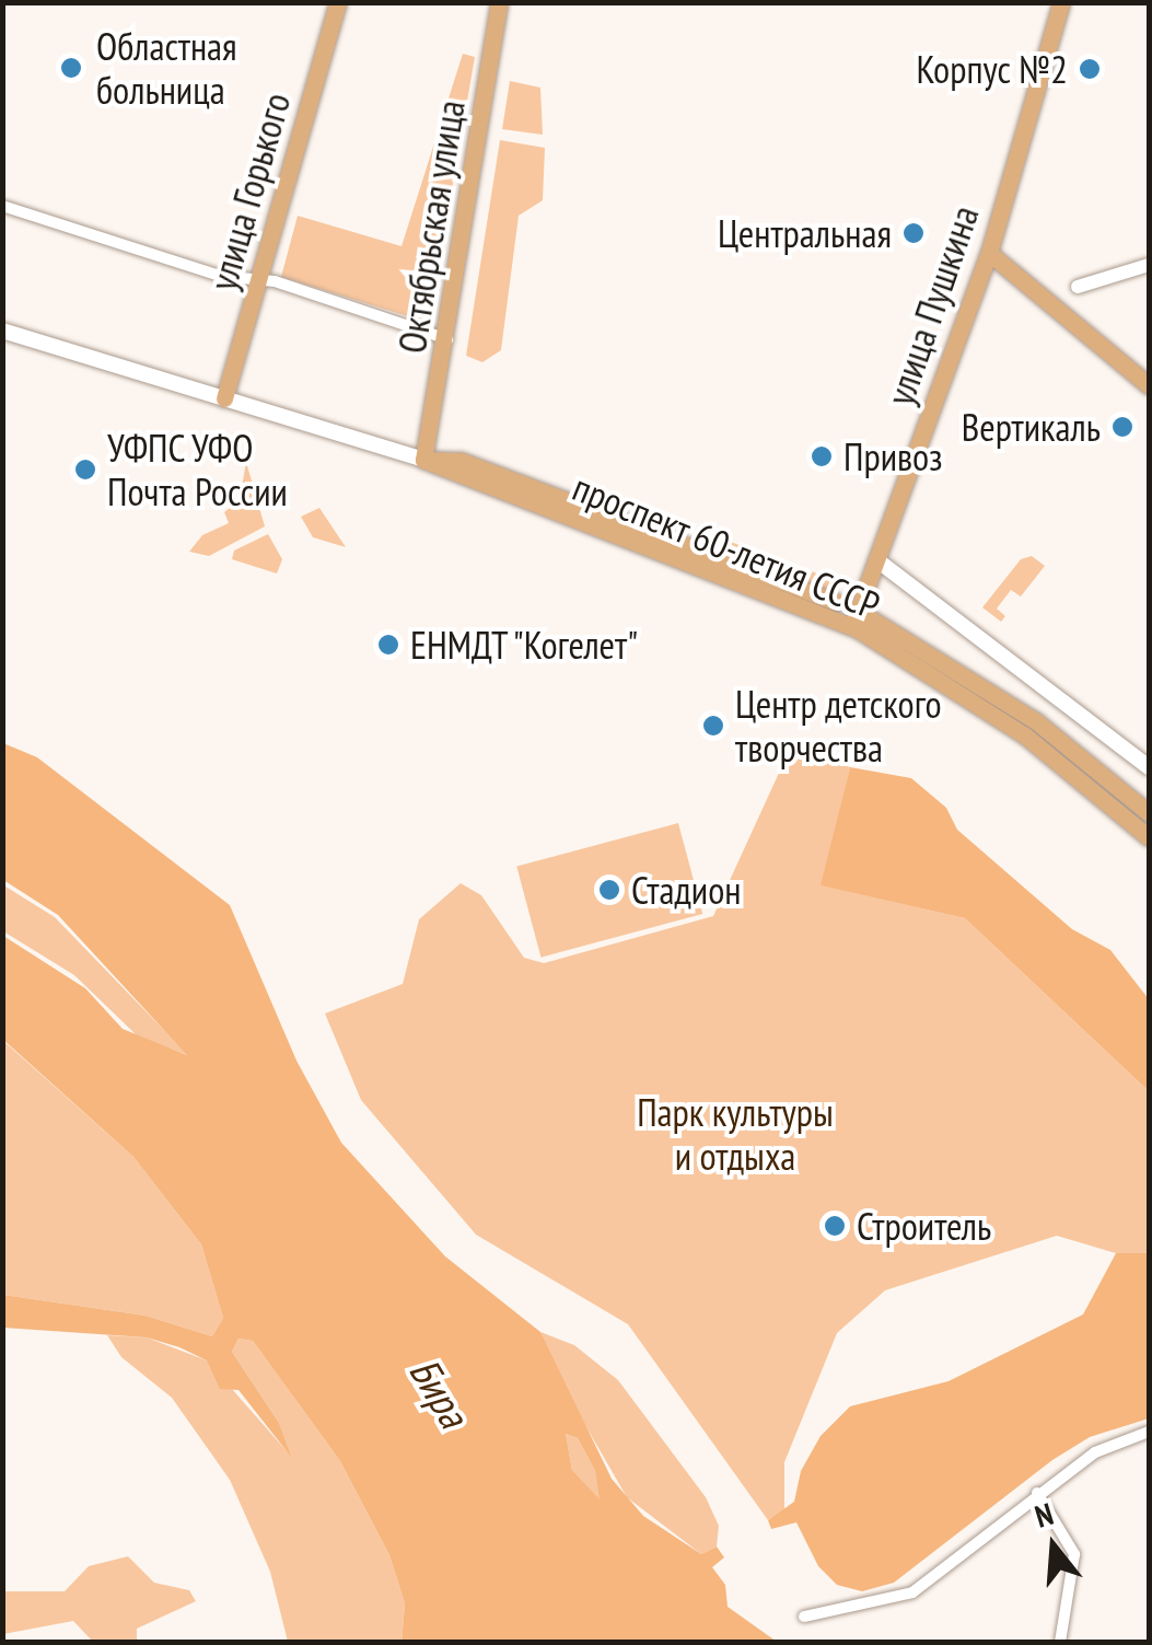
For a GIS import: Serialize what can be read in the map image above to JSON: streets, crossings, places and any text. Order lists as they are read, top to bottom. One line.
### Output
{"streets":{"main road":["улица Горького","Октябрьская улица","улица Пушкина","проспект 60-летия СССР"]},"crossings":[["улица Горького","проспект 60-летия СССР"],["Октябрьская улица","проспект 60-летия СССР"],["улица Пушкина","проспект 60-летия СССР"]],"water":["Бира"],"parks":["Парк культуры и отдыха"],"places":["Областная больница","Корпус №2","Центральная","Вертикаль","Привоз","УФПС УФО Почта России","ЕНМДТ \"Когелет\"","Центр детского творчества","Стадион","Строитель"],"north":"top"}
